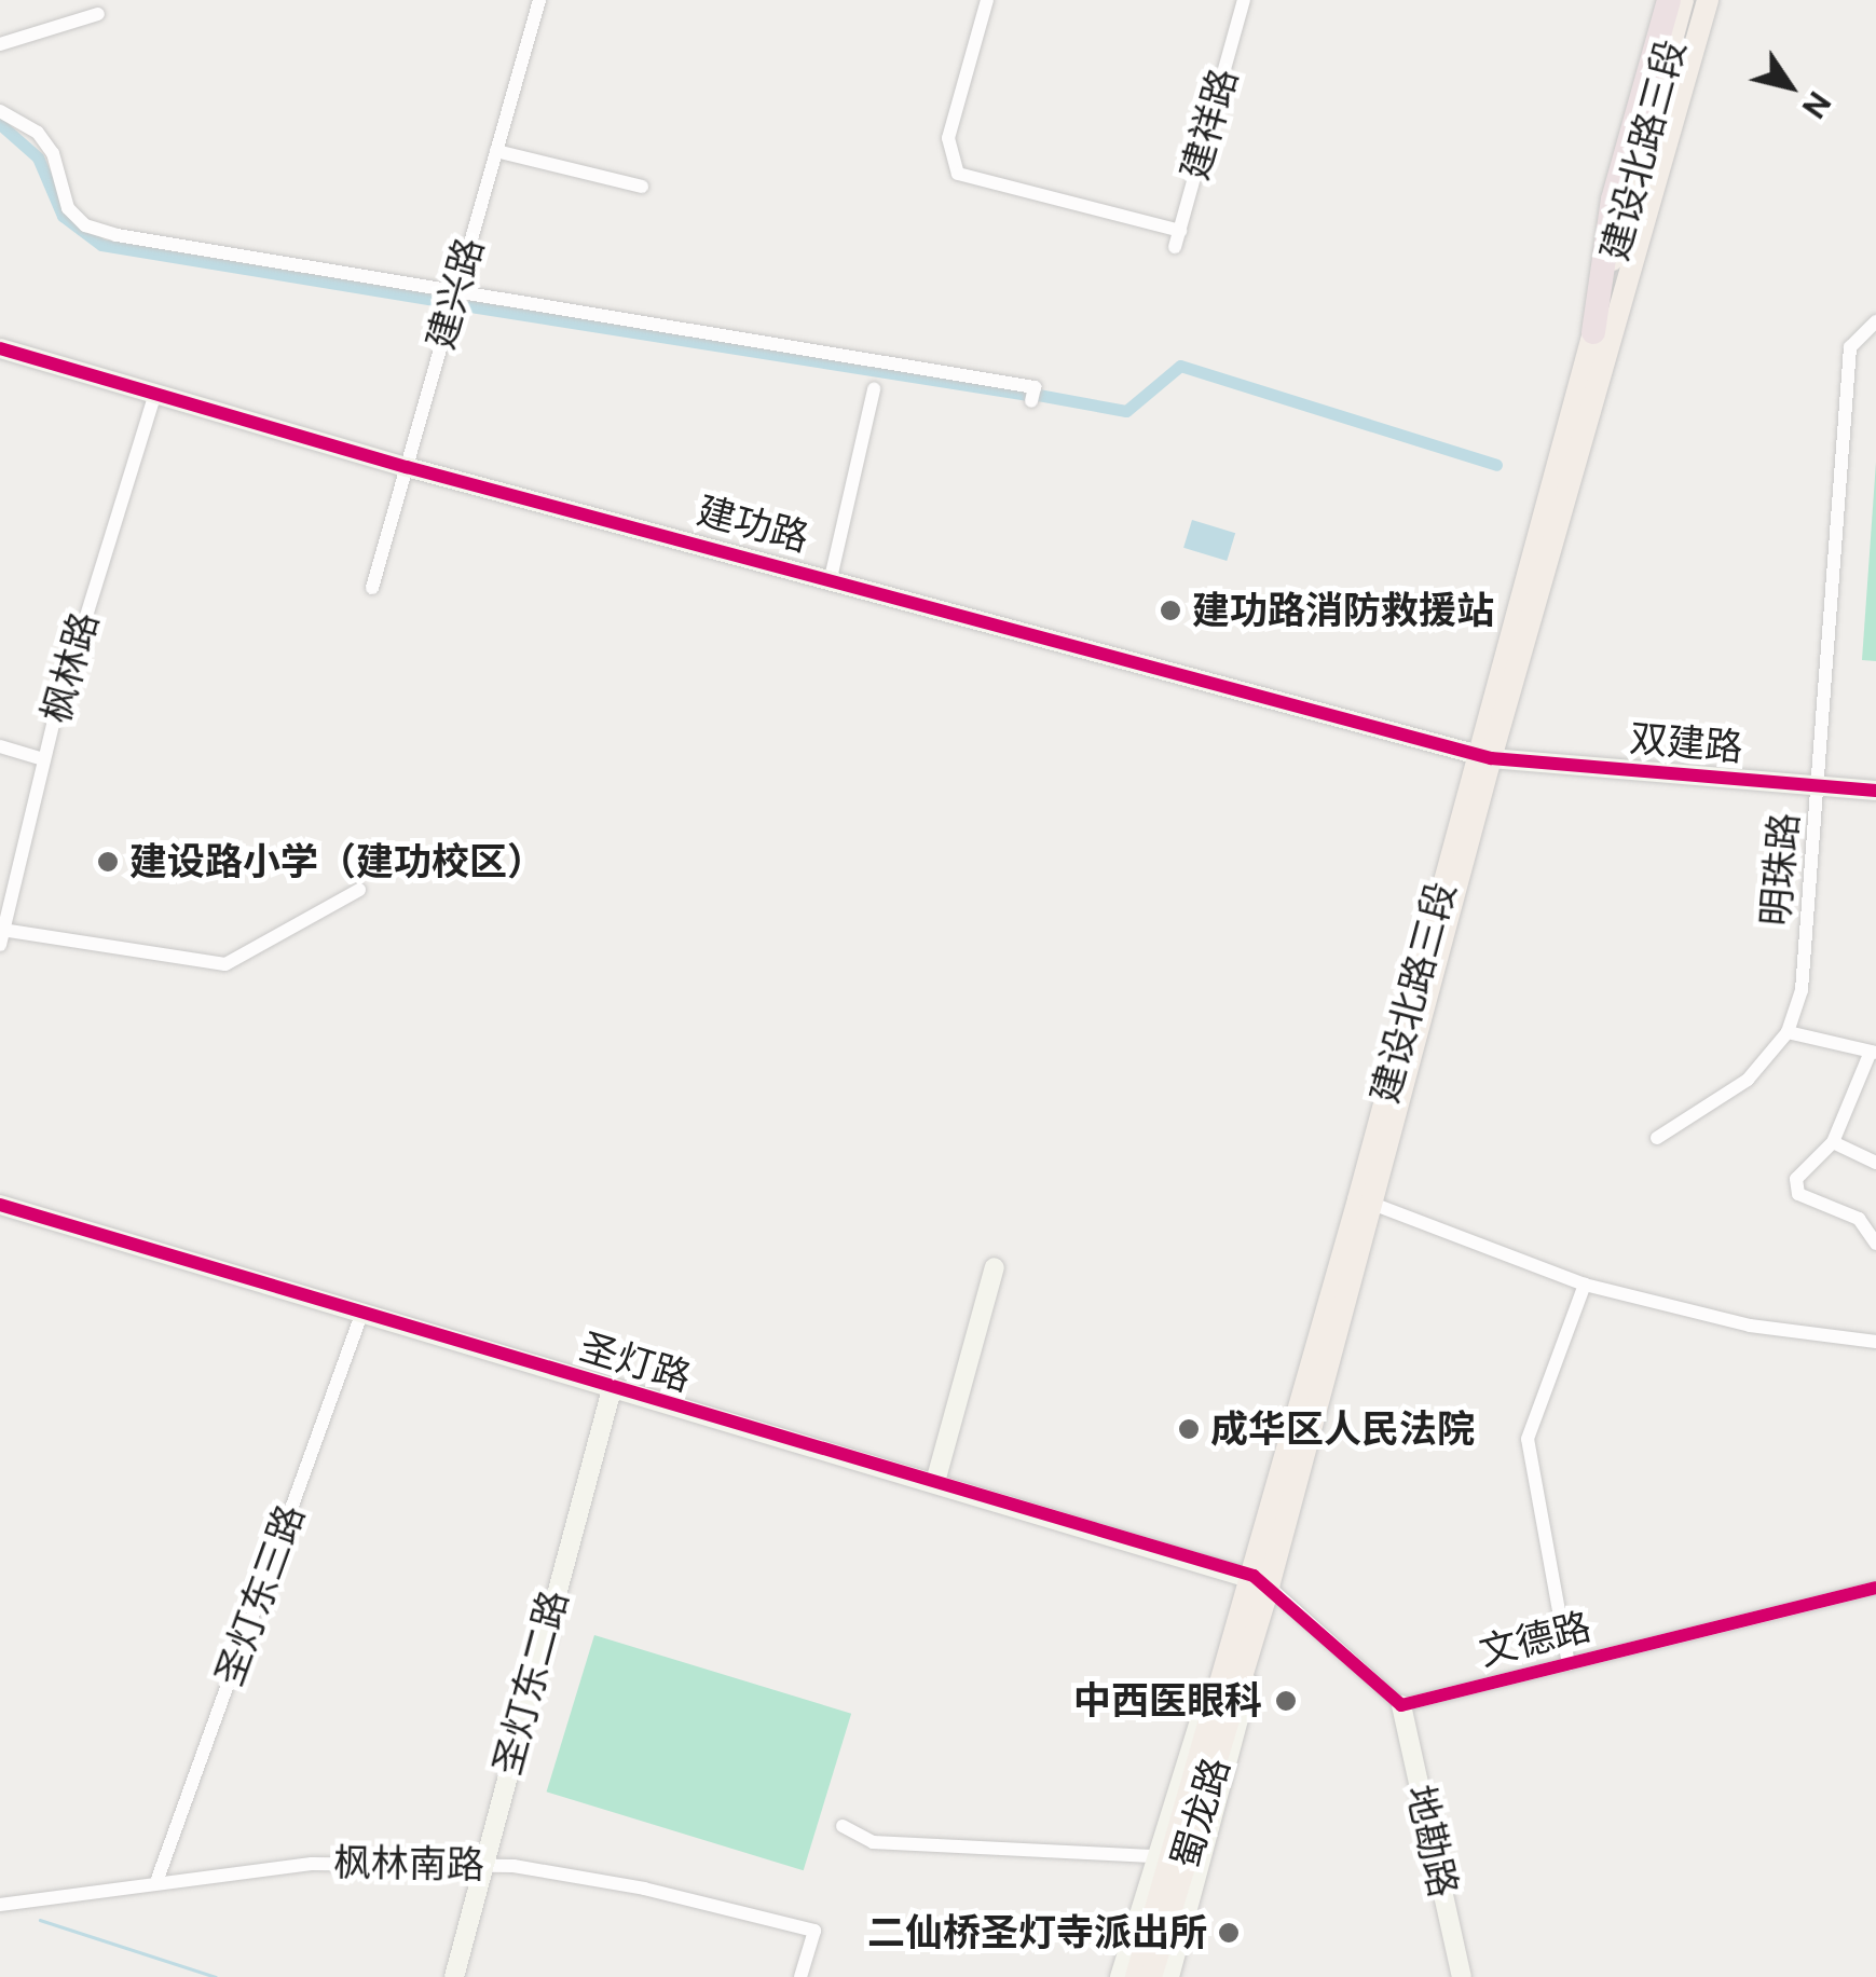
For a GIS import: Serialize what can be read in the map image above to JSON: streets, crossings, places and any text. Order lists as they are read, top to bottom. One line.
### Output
{"streets":{"main road":["建设北路三段","蜀龙路"],"street":["建祥路","建兴路","建功路","枫林路","双建路","明珠路","圣灯路","圣灯东三路","文德路","圣灯东二路","地勘路","枫林南路"]},"crossings":[["建设北路三段","建功路"],["建设北路三段","双建路"],["建设北路三段","圣灯路"],["建设北路三段","蜀龙路"],["建兴路","建功路"],["建功路","枫林路"],["建功路","双建路"],["双建路","明珠路"],["圣灯路","圣灯东三路"],["圣灯路","圣灯东二路"],["圣灯路","蜀龙路"],["圣灯东三路","枫林南路"],["文德路","地勘路"],["圣灯东二路","枫林南路"]],"places":["建功路消防救援站","建设路小学（建功校区）","成华区人民法院","中西医眼科","二仙桥圣灯寺派出所"],"north":"bottom right"}
